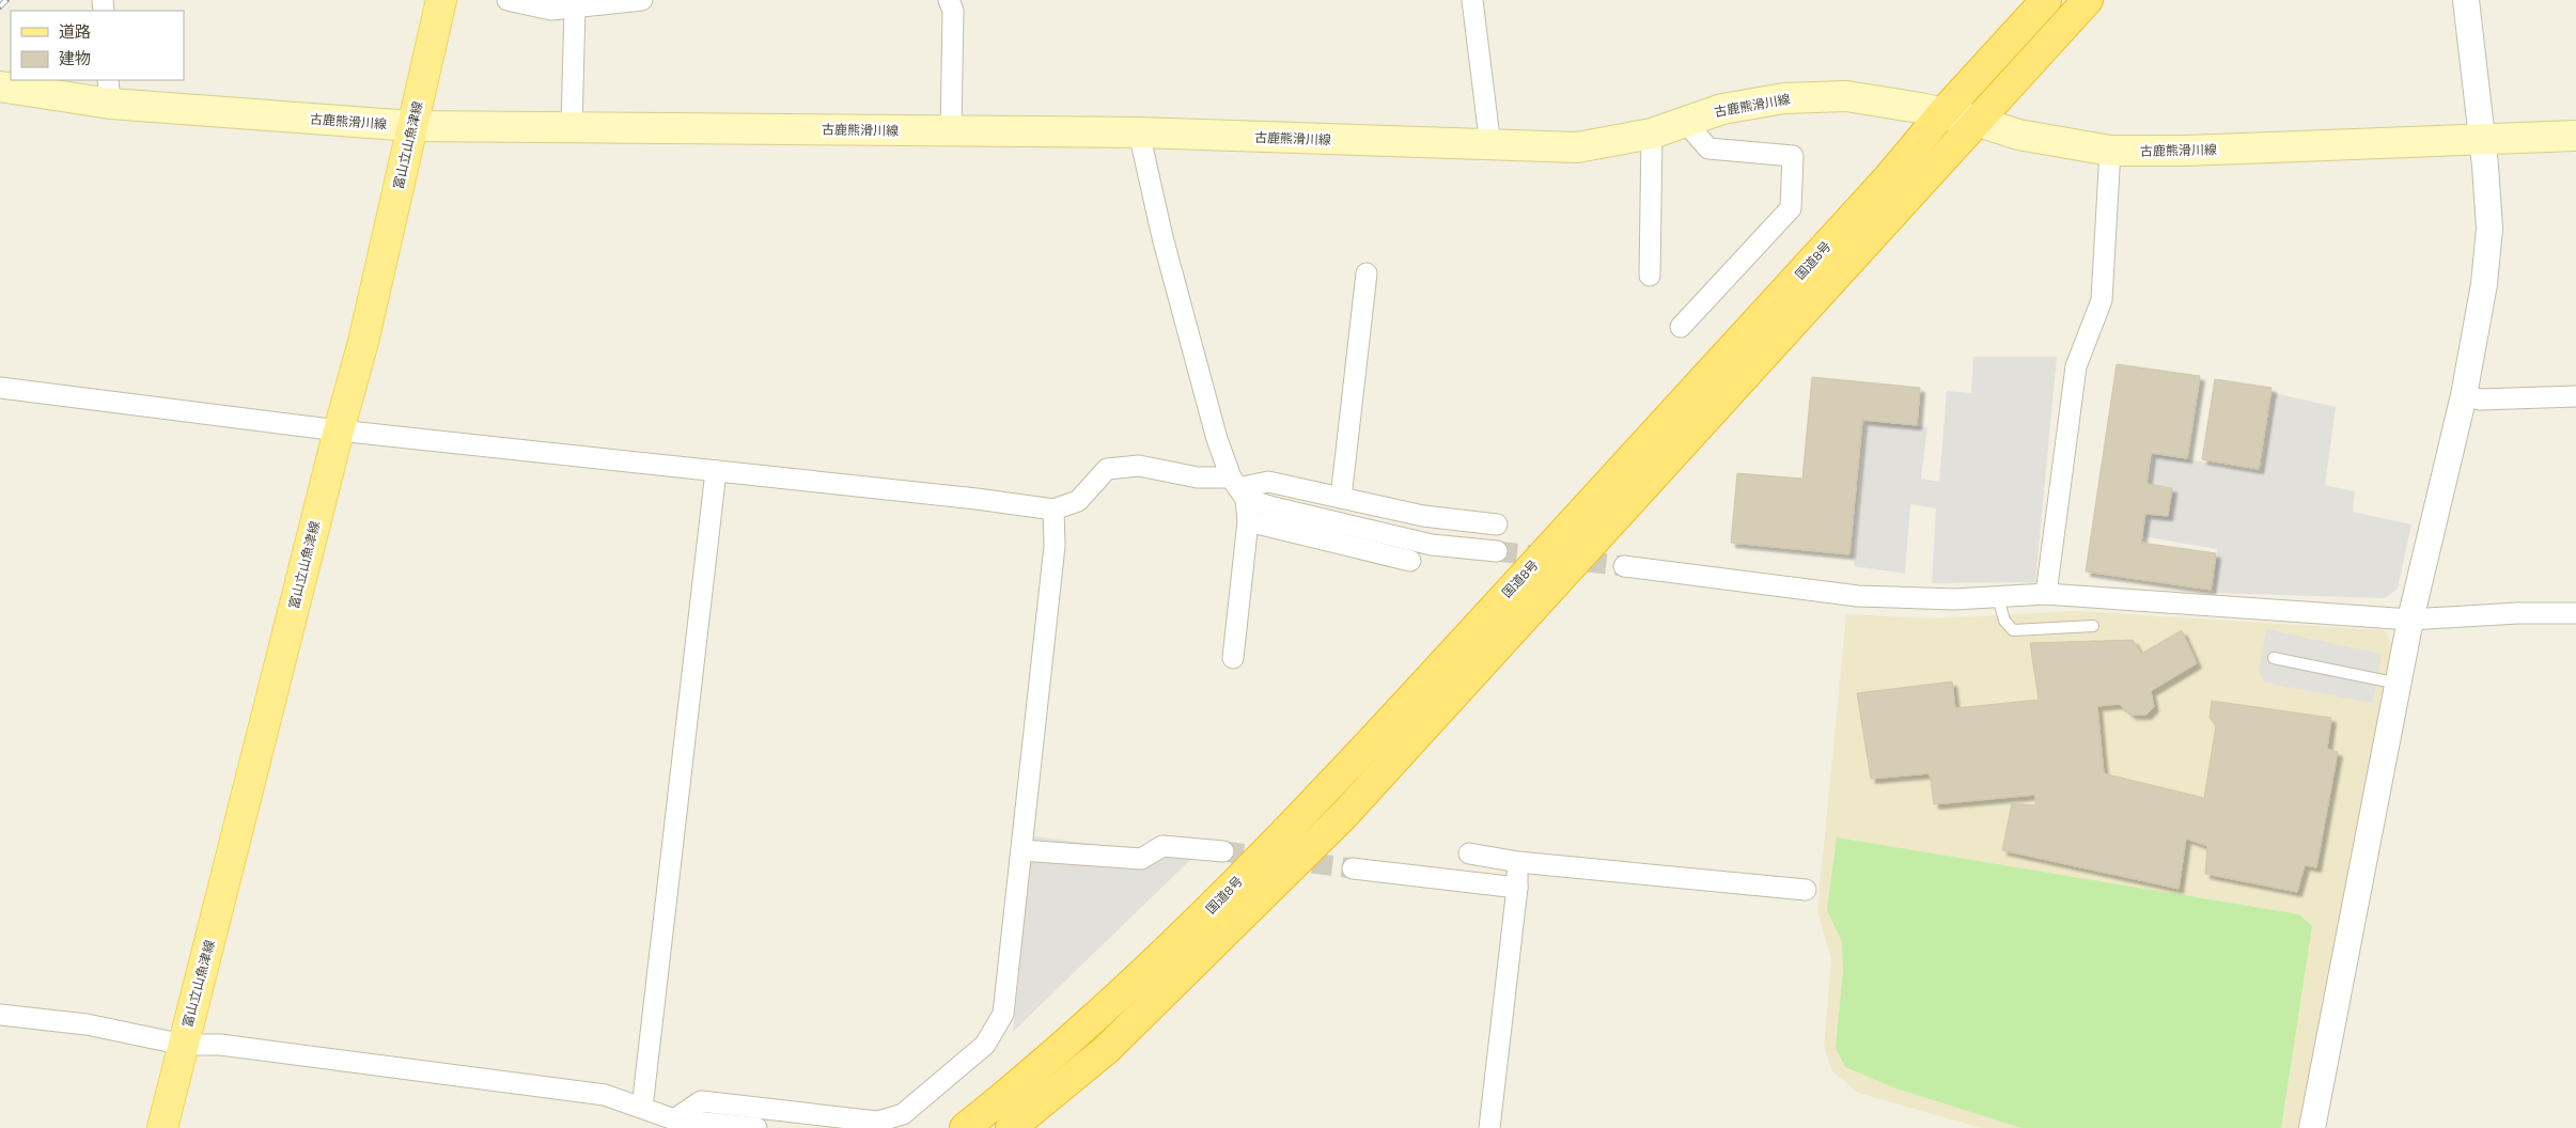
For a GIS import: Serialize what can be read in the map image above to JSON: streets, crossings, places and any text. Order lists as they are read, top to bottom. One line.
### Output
{"streets":{"highway":["国道8号"],"main road":["古鹿熊滑川線","富山立山魚津線"]},"crossings":[["古鹿熊滑川線","富山立山魚津線"],["古鹿熊滑川線","国道8号"]],"legend":["道路","建物"]}
